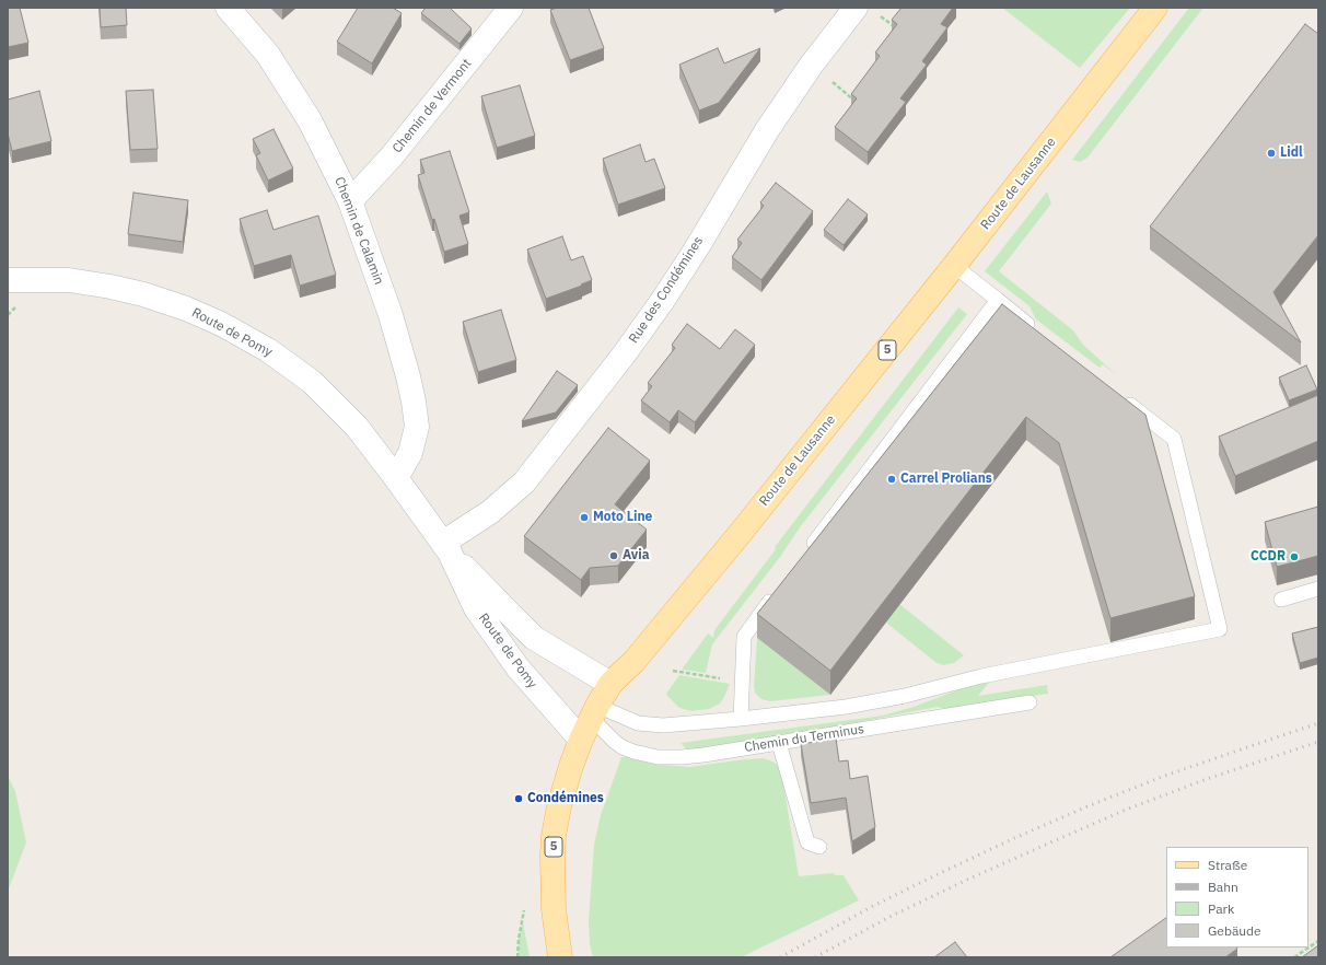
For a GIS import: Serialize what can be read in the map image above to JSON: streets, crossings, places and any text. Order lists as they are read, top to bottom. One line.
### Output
{"streets":{"main road":["Route de Lausanne","5"],"street":["Chemin de Vermont","Chemin de Calamin","Rue des Condémines","Route de Pomy"],"lane":["Chemin du Terminus"]},"crossings":[["Chemin de Vermont","Chemin de Calamin"],["Route de Lausanne","Route de Pomy"],["Route de Lausanne","Chemin du Terminus"],["Chemin de Calamin","Route de Pomy"],["Rue des Condémines","Route de Pomy"]],"places":["Lidl","Carrel Prolians","Moto Line","Avia","CCDR","Condémines"],"legend":["Straße","Bahn","Park","Gebäude"]}
